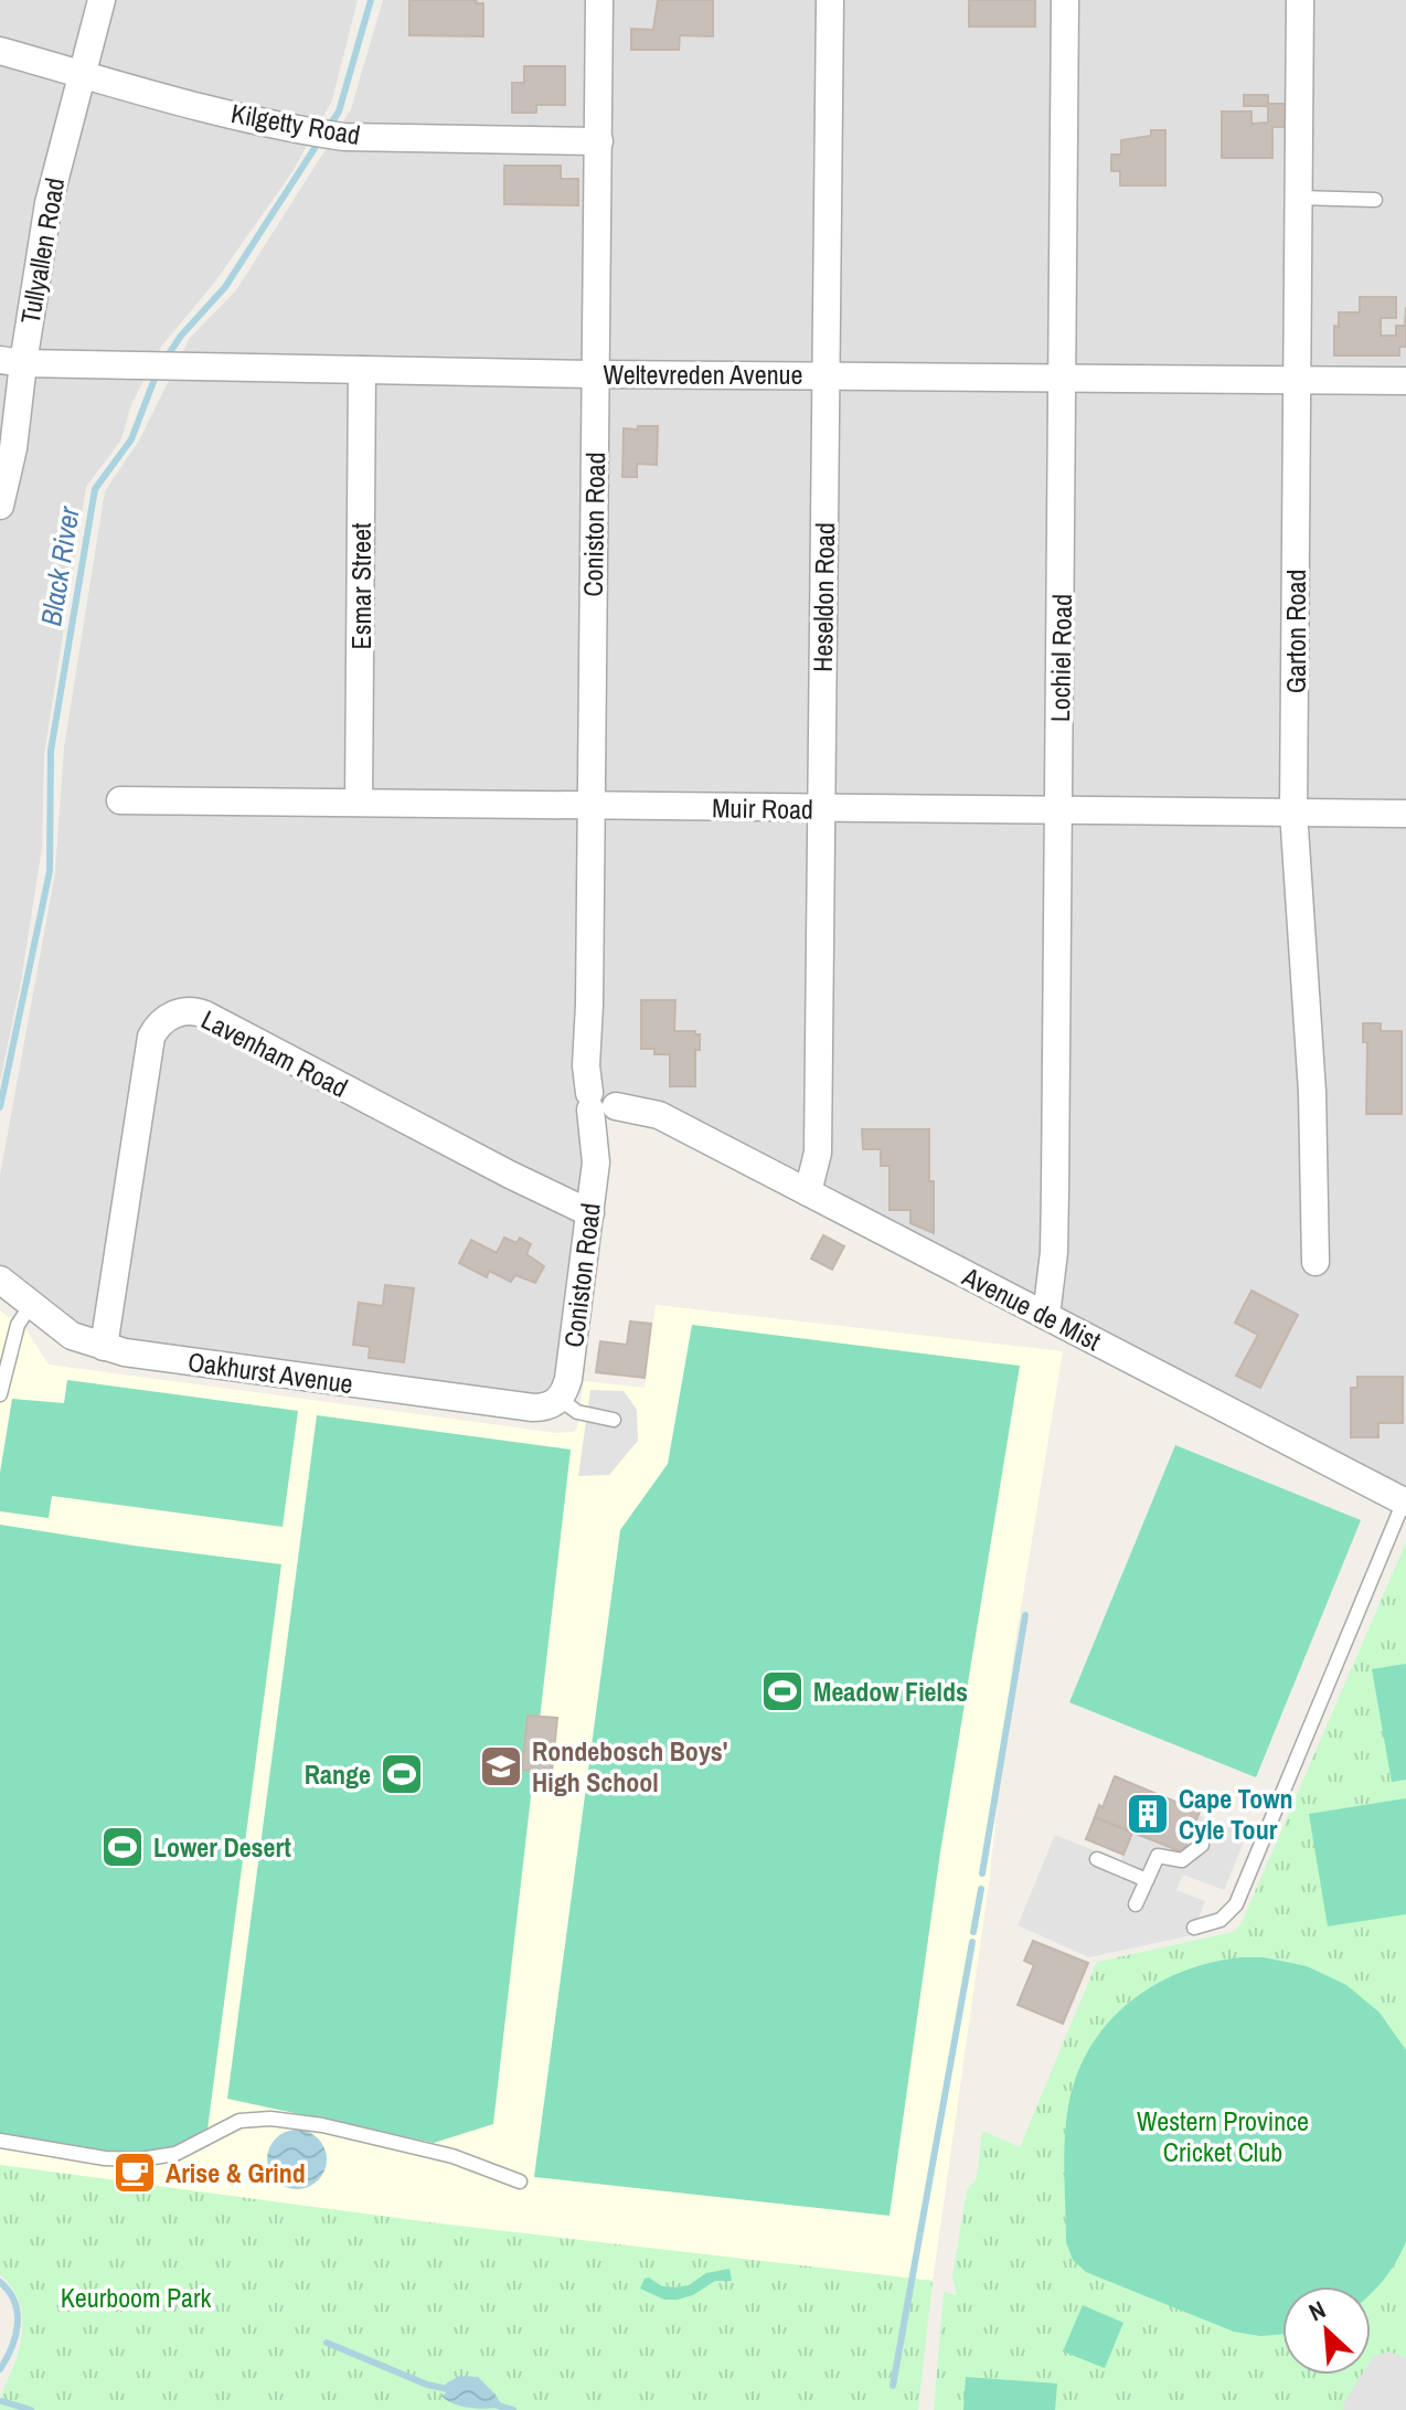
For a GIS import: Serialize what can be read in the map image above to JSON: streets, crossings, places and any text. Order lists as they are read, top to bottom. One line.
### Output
{"streets":{"street":["Kilgetty Road","Tullyallen Road","Weltevreden Avenue","Coniston Road","Esmar Street","Heseldon Road","Garton Road","Lochiel Road","Muir Road","Lavenham Road","Avenue de Mist","Oakhurst Avenue"]},"crossings":[["Kilgetty Road","Tullyallen Road"],["Kilgetty Road","Coniston Road"],["Tullyallen Road","Weltevreden Avenue"],["Weltevreden Avenue","Coniston Road"],["Weltevreden Avenue","Esmar Street"],["Weltevreden Avenue","Heseldon Road"],["Weltevreden Avenue","Garton Road"],["Weltevreden Avenue","Lochiel Road"],["Coniston Road","Muir Road"],["Coniston Road","Lavenham Road"],["Coniston Road","Avenue de Mist"],["Coniston Road","Oakhurst Avenue"],["Esmar Street","Muir Road"],["Heseldon Road","Muir Road"],["Heseldon Road","Avenue de Mist"],["Garton Road","Muir Road"],["Lochiel Road","Muir Road"],["Lochiel Road","Avenue de Mist"],["Lavenham Road","Oakhurst Avenue"]],"water":["Black River"],"parks":["Western Province Cricket Club","Keurboom Park"],"places":{"sports":["Meadow Fields","Range","Lower Desert"],"school or university":["Rondebosch Boys' High School"],"building":["Cape Town Cyle Tour"],"cafe":["Arise & Grind"]},"north":"top left"}
